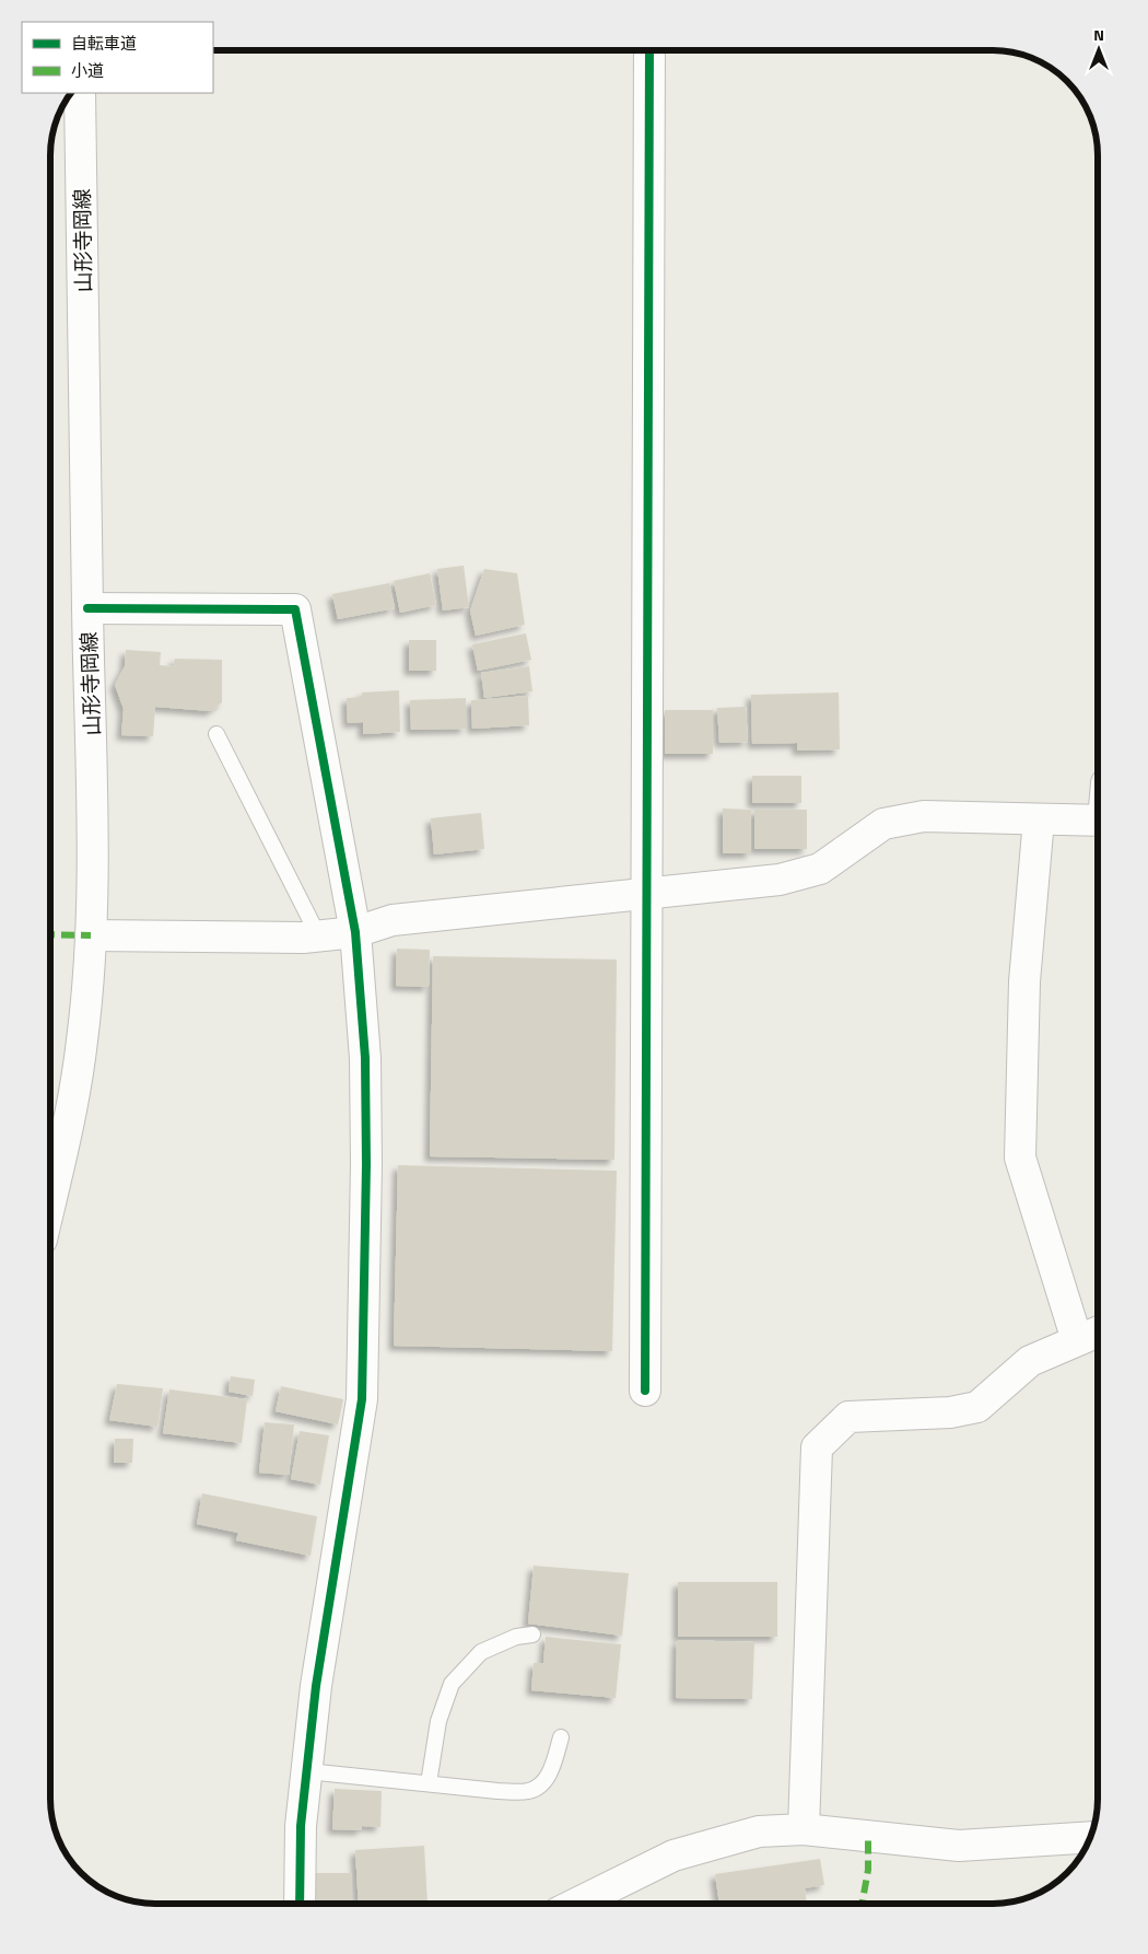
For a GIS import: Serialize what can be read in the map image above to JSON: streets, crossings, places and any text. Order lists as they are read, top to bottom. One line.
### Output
{"streets":{"street":["山形寺岡線"]},"legend":["自転車道","小道"],"north":"top"}
